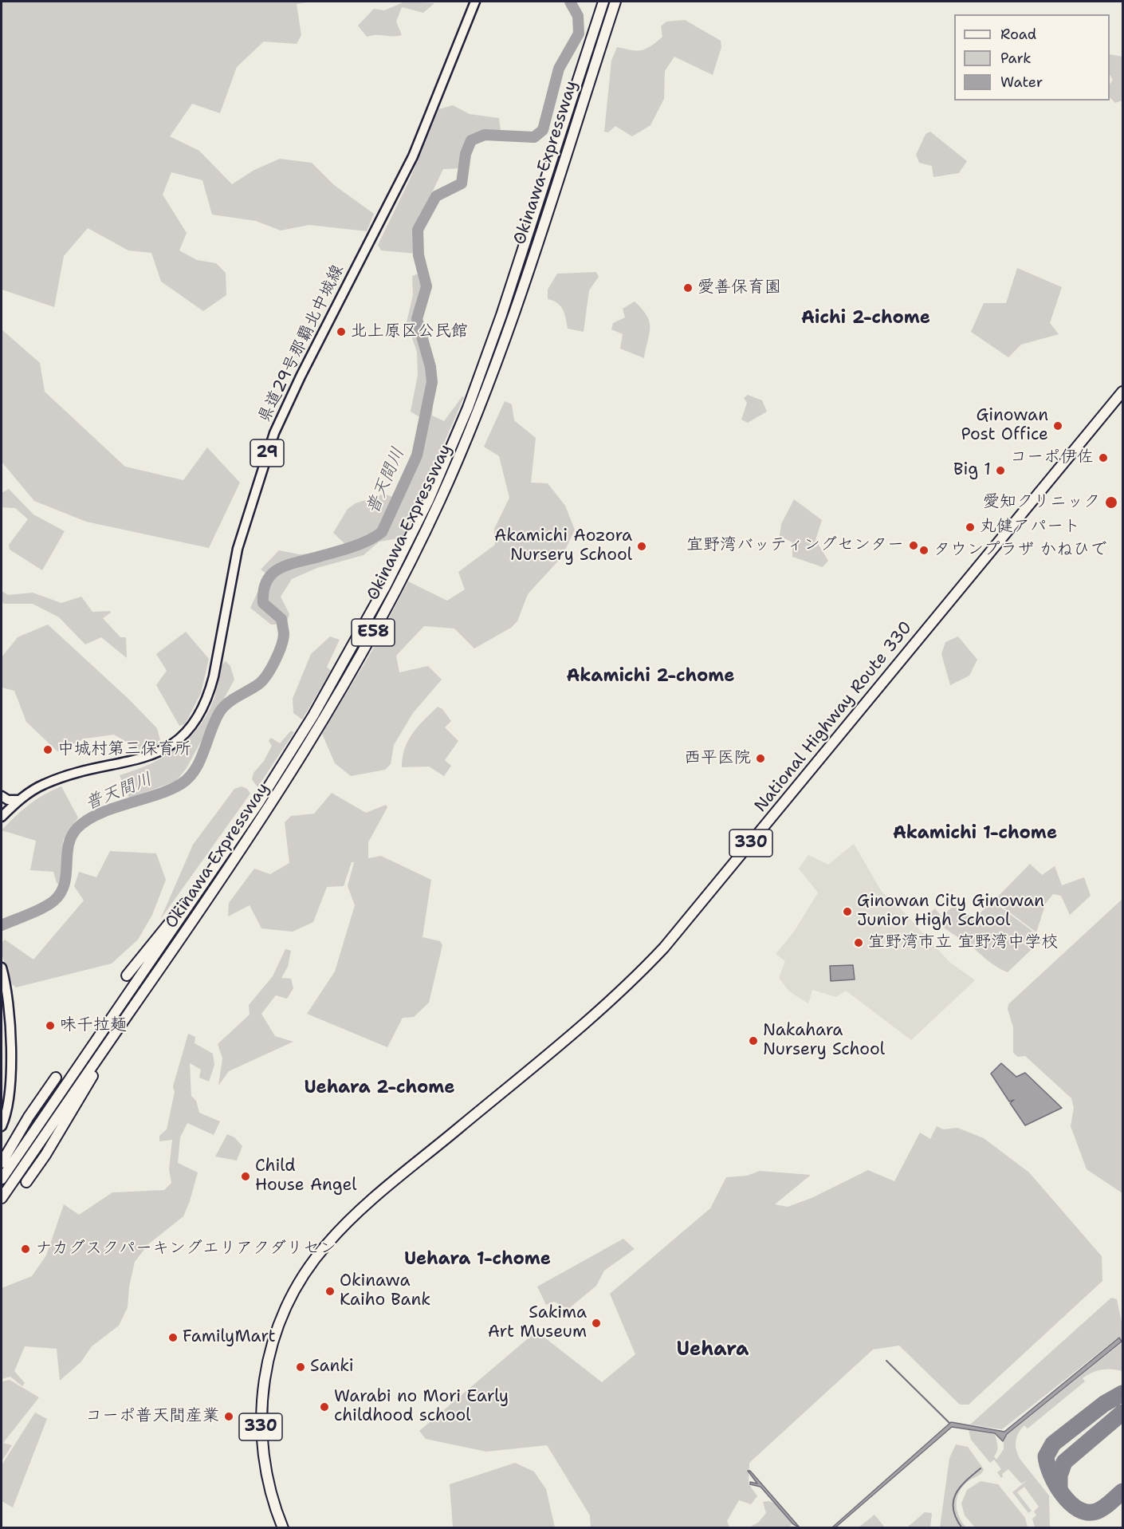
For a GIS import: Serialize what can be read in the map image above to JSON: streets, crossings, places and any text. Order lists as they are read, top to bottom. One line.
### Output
{"streets":{"highway":["Okinawa Expressway","E58","National Highway Route 330","330"],"main road":["県道29号那覇北中城線","29"]},"districts":["Aichi 2-chome","Akamichi 2-chome","Akamichi 1-chome","Uehara 2-chome","Uehara 1-chome","Uehara"],"water":["普天間川"],"places":["愛善保育園","北上原区公民館","Ginowan Post Office","コーポ伊佐","Big 1","愛知クリニック","丸健アパート","宜野湾バッティングセンター","Akamichi Aozora Nursery School","タウンプラザ かねひで","中城村第三保育所","西平医院","Ginowan City Ginowan Junior High School","宜野湾市立 宜野湾中学校","味千拉麺","Nakahara Nursery School","Child House Angel","ナカグスクパーキングエリアクダリセン","Okinawa Kaiho Bank","Sakima Art Museum","FamilyMart","Sanki","Warabi no Mori Early childhood school","コーポ普天間産業"],"legend":["Road","Park","Water"]}
